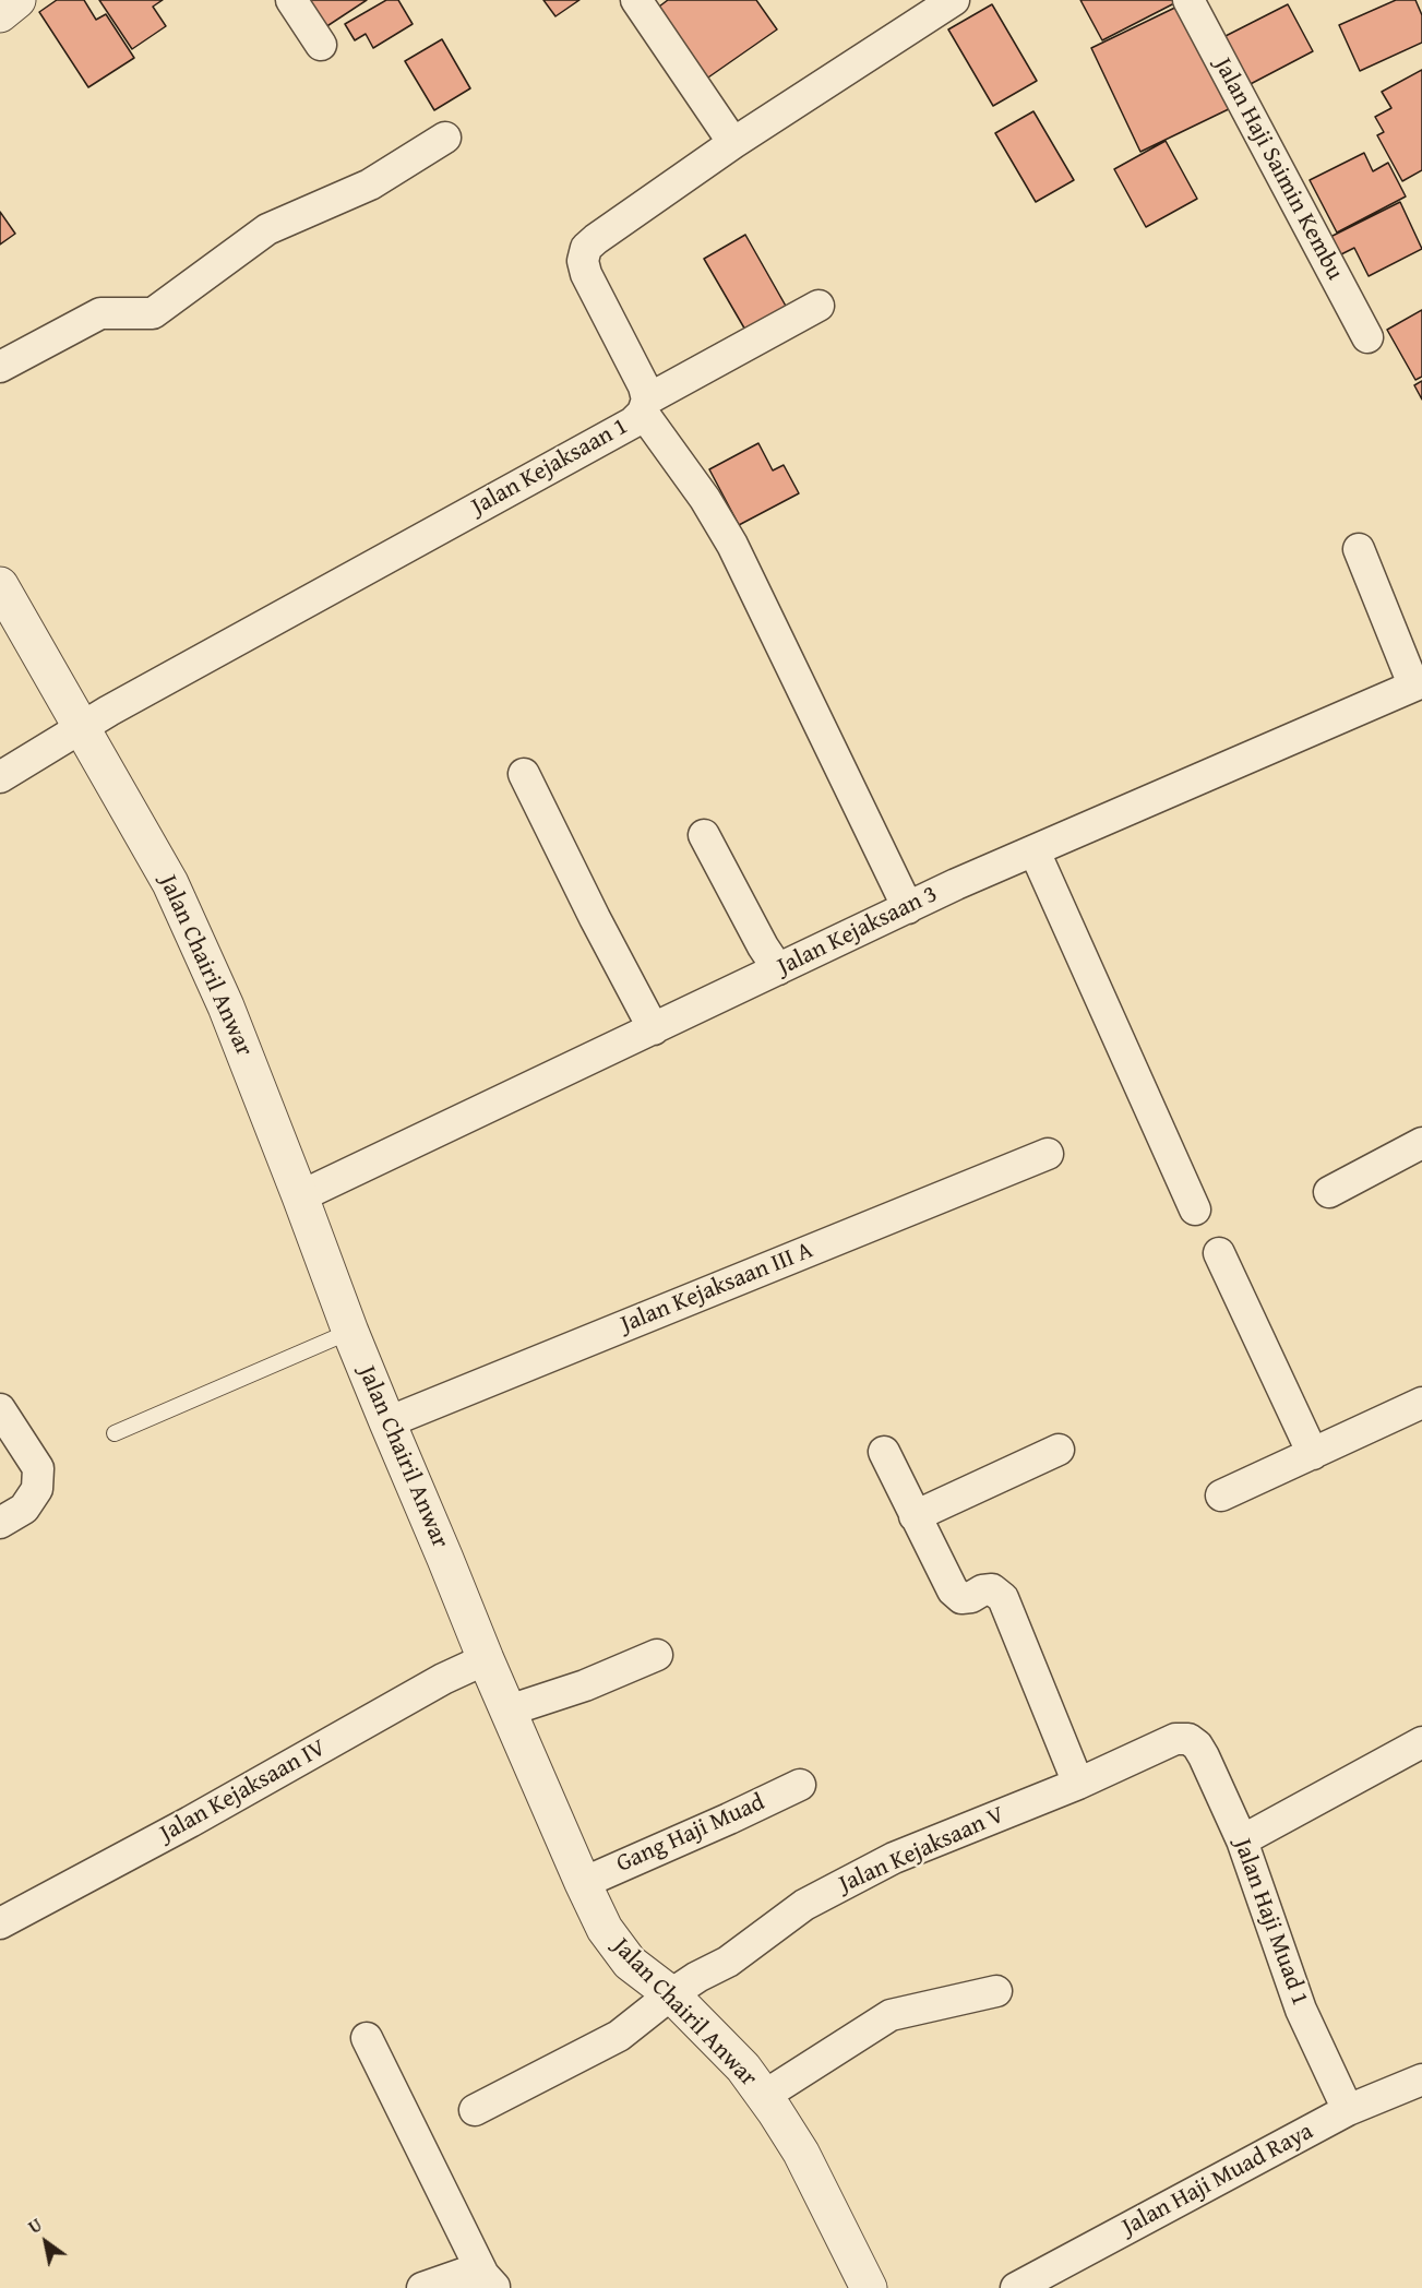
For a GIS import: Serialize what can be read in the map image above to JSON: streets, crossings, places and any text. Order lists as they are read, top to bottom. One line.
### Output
{"streets":{"street":["Jalan Haji Saimin Kembu","Jalan Kejaksaan 1","Jalan Kejaksaan 3","Jalan Chairil Anwar","Jalan Kejaksaan III A","Jalan Kejaksaan IV","Gang Haji Muad","Jalan Kejaksaan V","Jalan Haji Muad 1","Jalan Haji Muad Raya"]},"crossings":[["Jalan Kejaksaan 1","Jalan Chairil Anwar"],["Jalan Kejaksaan 3","Jalan Chairil Anwar"],["Jalan Chairil Anwar","Jalan Kejaksaan III A"],["Jalan Chairil Anwar","Jalan Kejaksaan IV"],["Jalan Chairil Anwar","Gang Haji Muad"],["Jalan Chairil Anwar","Jalan Kejaksaan V"],["Jalan Kejaksaan V","Jalan Haji Muad 1"],["Jalan Haji Muad 1","Jalan Haji Muad Raya"]],"north":"top left"}
